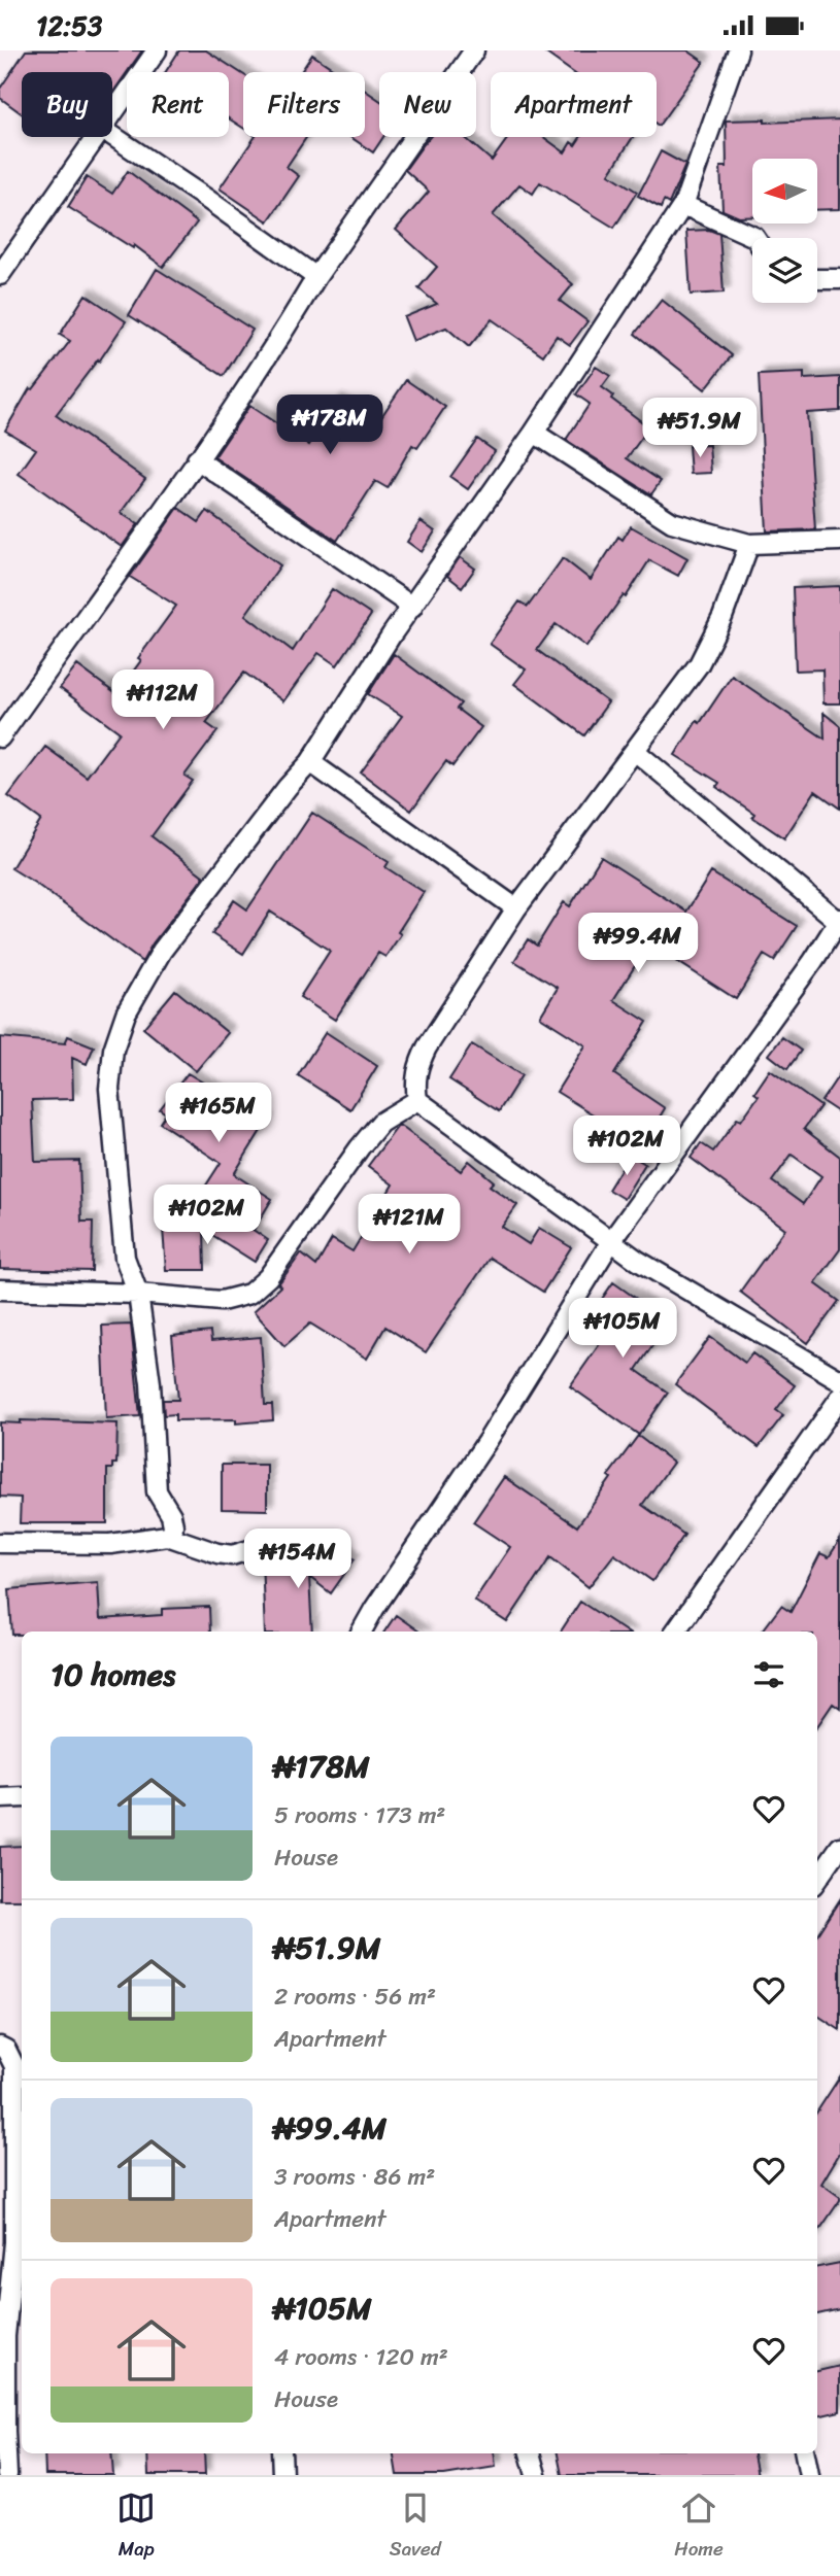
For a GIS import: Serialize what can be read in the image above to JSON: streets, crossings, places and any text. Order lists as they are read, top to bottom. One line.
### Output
{"north":"left","page":{"status":"12:53","chip":["Buy","Rent","Filters","New","Apartment"],"price":["₦178M","₦51.9M","₦112M","₦99.4M","₦165M","₦102M","₦102M","₦121M","₦105M","₦154M"],"heading":"10 homes","list":[{"name":"₦178M","note":"5 rooms · 173 m² · House"},{"name":"₦51.9M","note":"2 rooms · 56 m² · Apartment"},{"name":"₦99.4M","note":"3 rooms · 86 m² · Apartment"},{"name":"₦105M","note":"4 rooms · 120 m² · House"}],"tabs":["Map","Saved","Home"]}}
